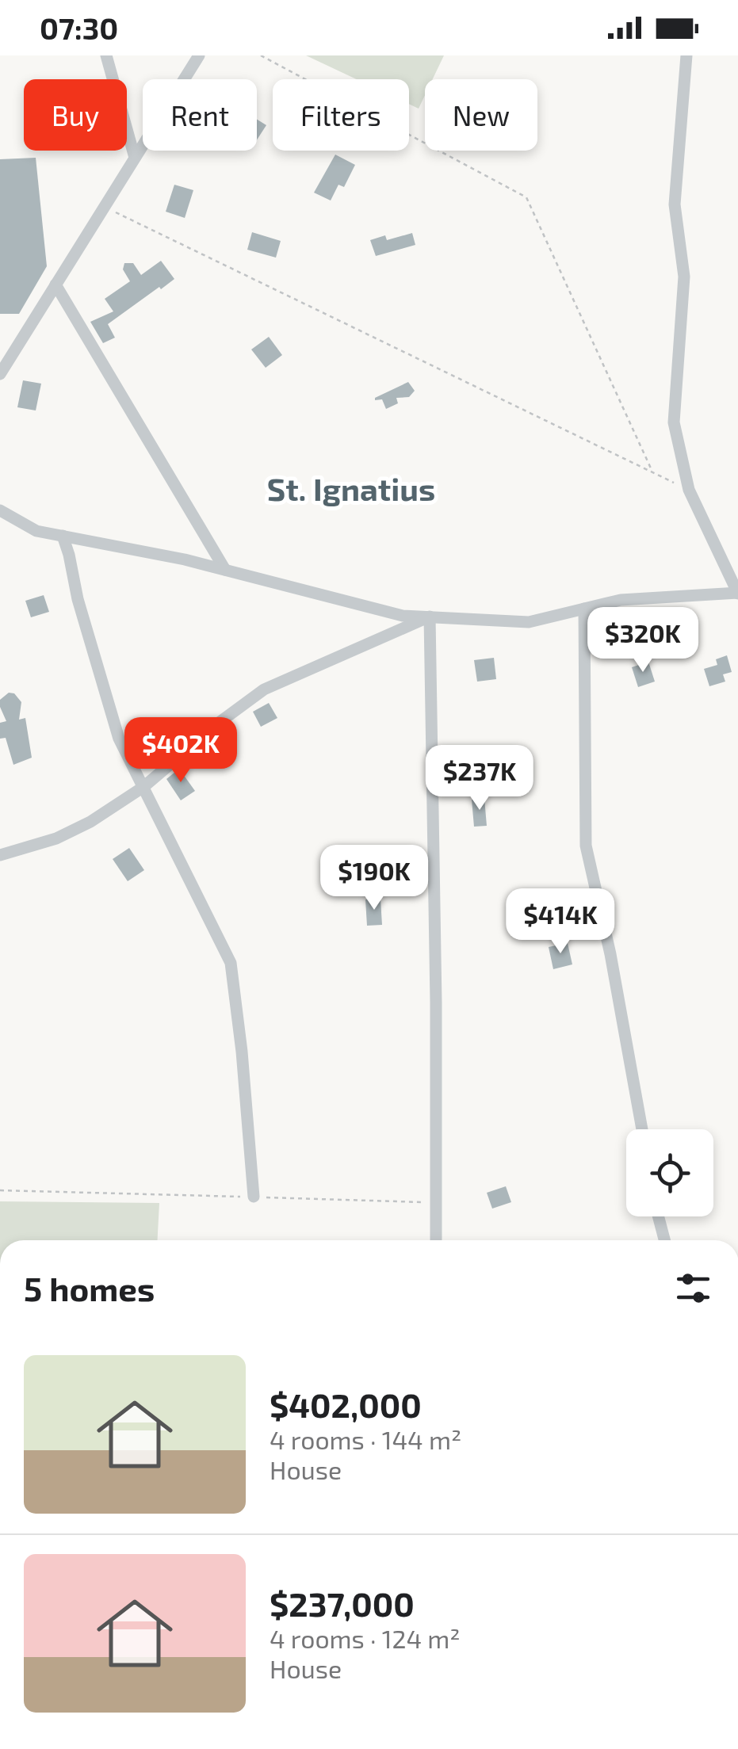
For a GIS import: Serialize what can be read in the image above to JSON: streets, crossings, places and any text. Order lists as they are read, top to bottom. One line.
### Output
{"districts":["St. Ignatius"],"page":{"status":"07:30","chip":["Buy","Rent","Filters","New"],"price":["$320K","$402K","$237K","$190K","$414K"],"heading":"5 homes","list":[{"name":"$402,000","note":"4 rooms · 144 m² · House"},{"name":"$237,000","note":"4 rooms · 124 m² · House"}]}}
